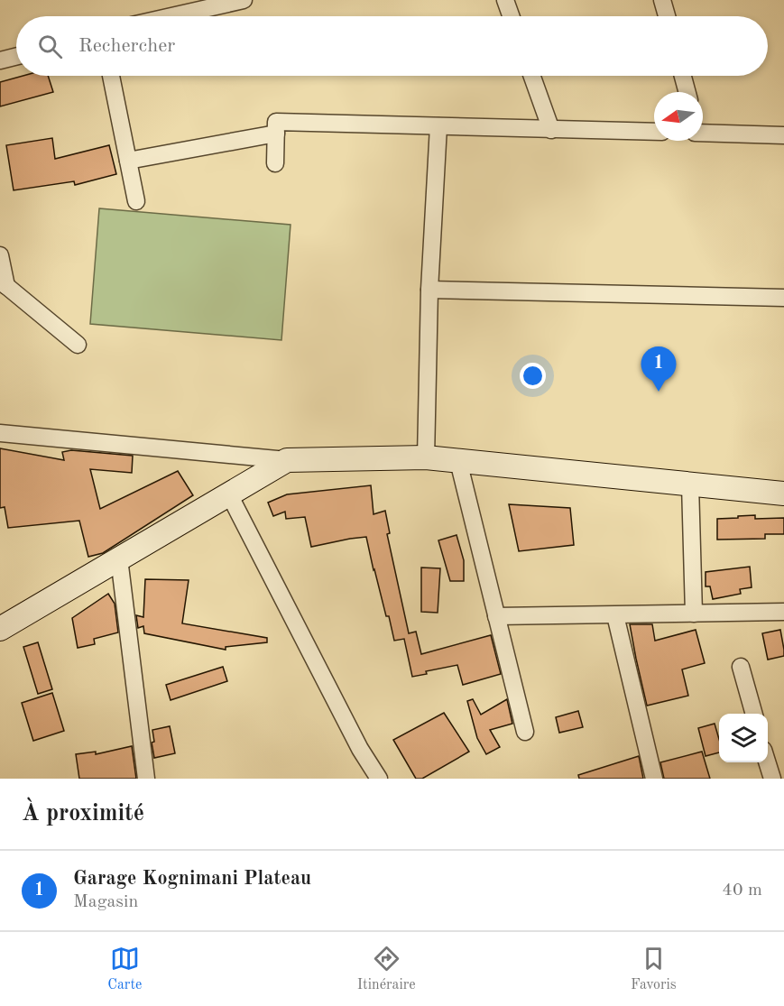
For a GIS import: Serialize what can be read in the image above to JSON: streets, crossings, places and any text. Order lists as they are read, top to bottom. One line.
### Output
{"north":"left","page":{"search":"Rechercher","pins":"1","heading":"À proximité","list":[{"mark":"1","name":"Garage Kognimani Plateau","note":"Magasin","value":"40 m"}],"nav":["Carte","Itinéraire","Favoris"]}}
